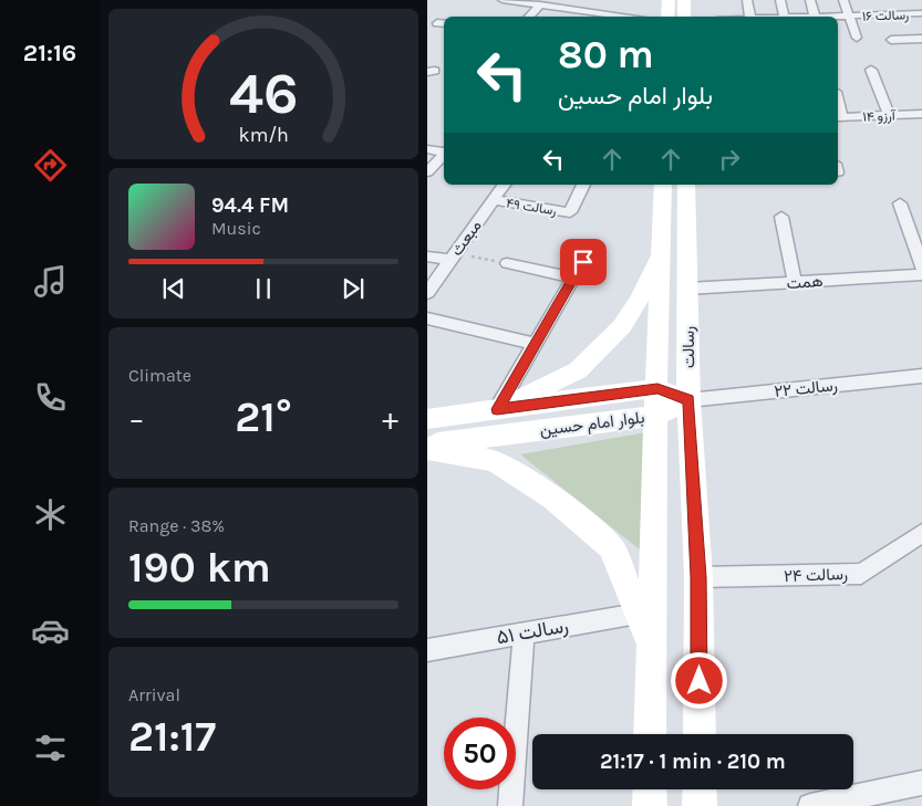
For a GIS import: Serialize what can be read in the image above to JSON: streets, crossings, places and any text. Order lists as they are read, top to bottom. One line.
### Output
{"streets":{"main road":["رسالت","بلوار امام حسین"],"street":["رسالت ۱۶","۱۴ آرزو","رسالت ۴۹","مبعث","همت","رسالت ۲۲","رسالت ۲۴","رسالت ۵۱"]},"crossings":[["رسالت ۴۹","مبعث"],["همت","رسالت"],["رسالت","رسالت ۲۲"],["رسالت","بلوار امام حسین"],["رسالت","رسالت ۲۴"],["رسالت ۲۲","بلوار امام حسین"]],"page":{"tabs":"21:16","turn":["80 m","بلوار امام حسین"],"song":["94.4 FM","Music"],"tile":["Climate",["Range · 38%","190 km"],["Arrival","21:17"]],"heat":["−","21°","+"],"limit":"50","trip":"21:17 · 1 min · 210 m","gauge":["46","km/h"]}}
